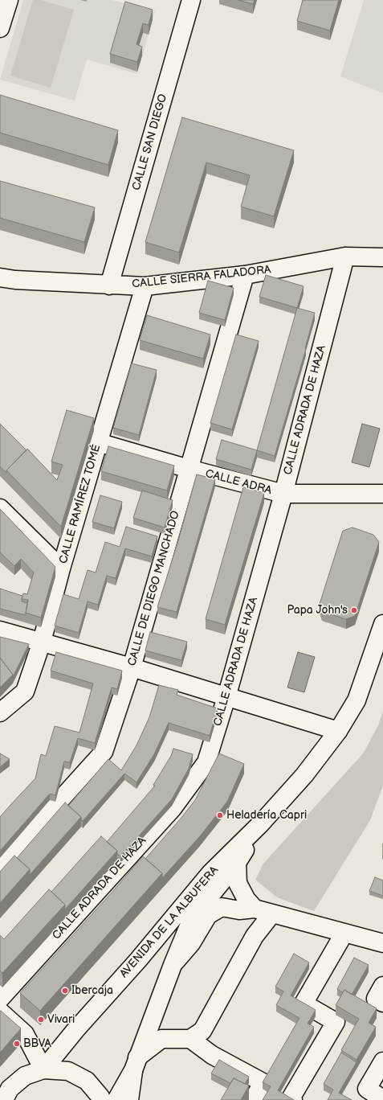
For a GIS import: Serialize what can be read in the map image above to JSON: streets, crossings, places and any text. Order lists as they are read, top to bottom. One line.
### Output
{"streets":{"street":["CALLE SAN DIEGO","CALLE SIERRA FALADORA","CALLE ADRADA DE HAZA","CALLE ADRA","CALLE RAMÍREZ TOMÉ","CALLE DE DIEGO MANCHADO","AVENIDA DE LA ALBUFERA"]},"crossings":[["CALLE SAN DIEGO","CALLE SIERRA FALADORA"],["CALLE SIERRA FALADORA","CALLE ADRADA DE HAZA"],["CALLE SIERRA FALADORA","CALLE RAMÍREZ TOMÉ"],["CALLE SIERRA FALADORA","CALLE DE DIEGO MANCHADO"],["CALLE ADRADA DE HAZA","CALLE ADRA"],["CALLE ADRA","CALLE RAMÍREZ TOMÉ"],["CALLE ADRA","CALLE DE DIEGO MANCHADO"]],"places":["Papa John's","Heladería Capri","Ibercaja","Vivari","BBVA"]}
